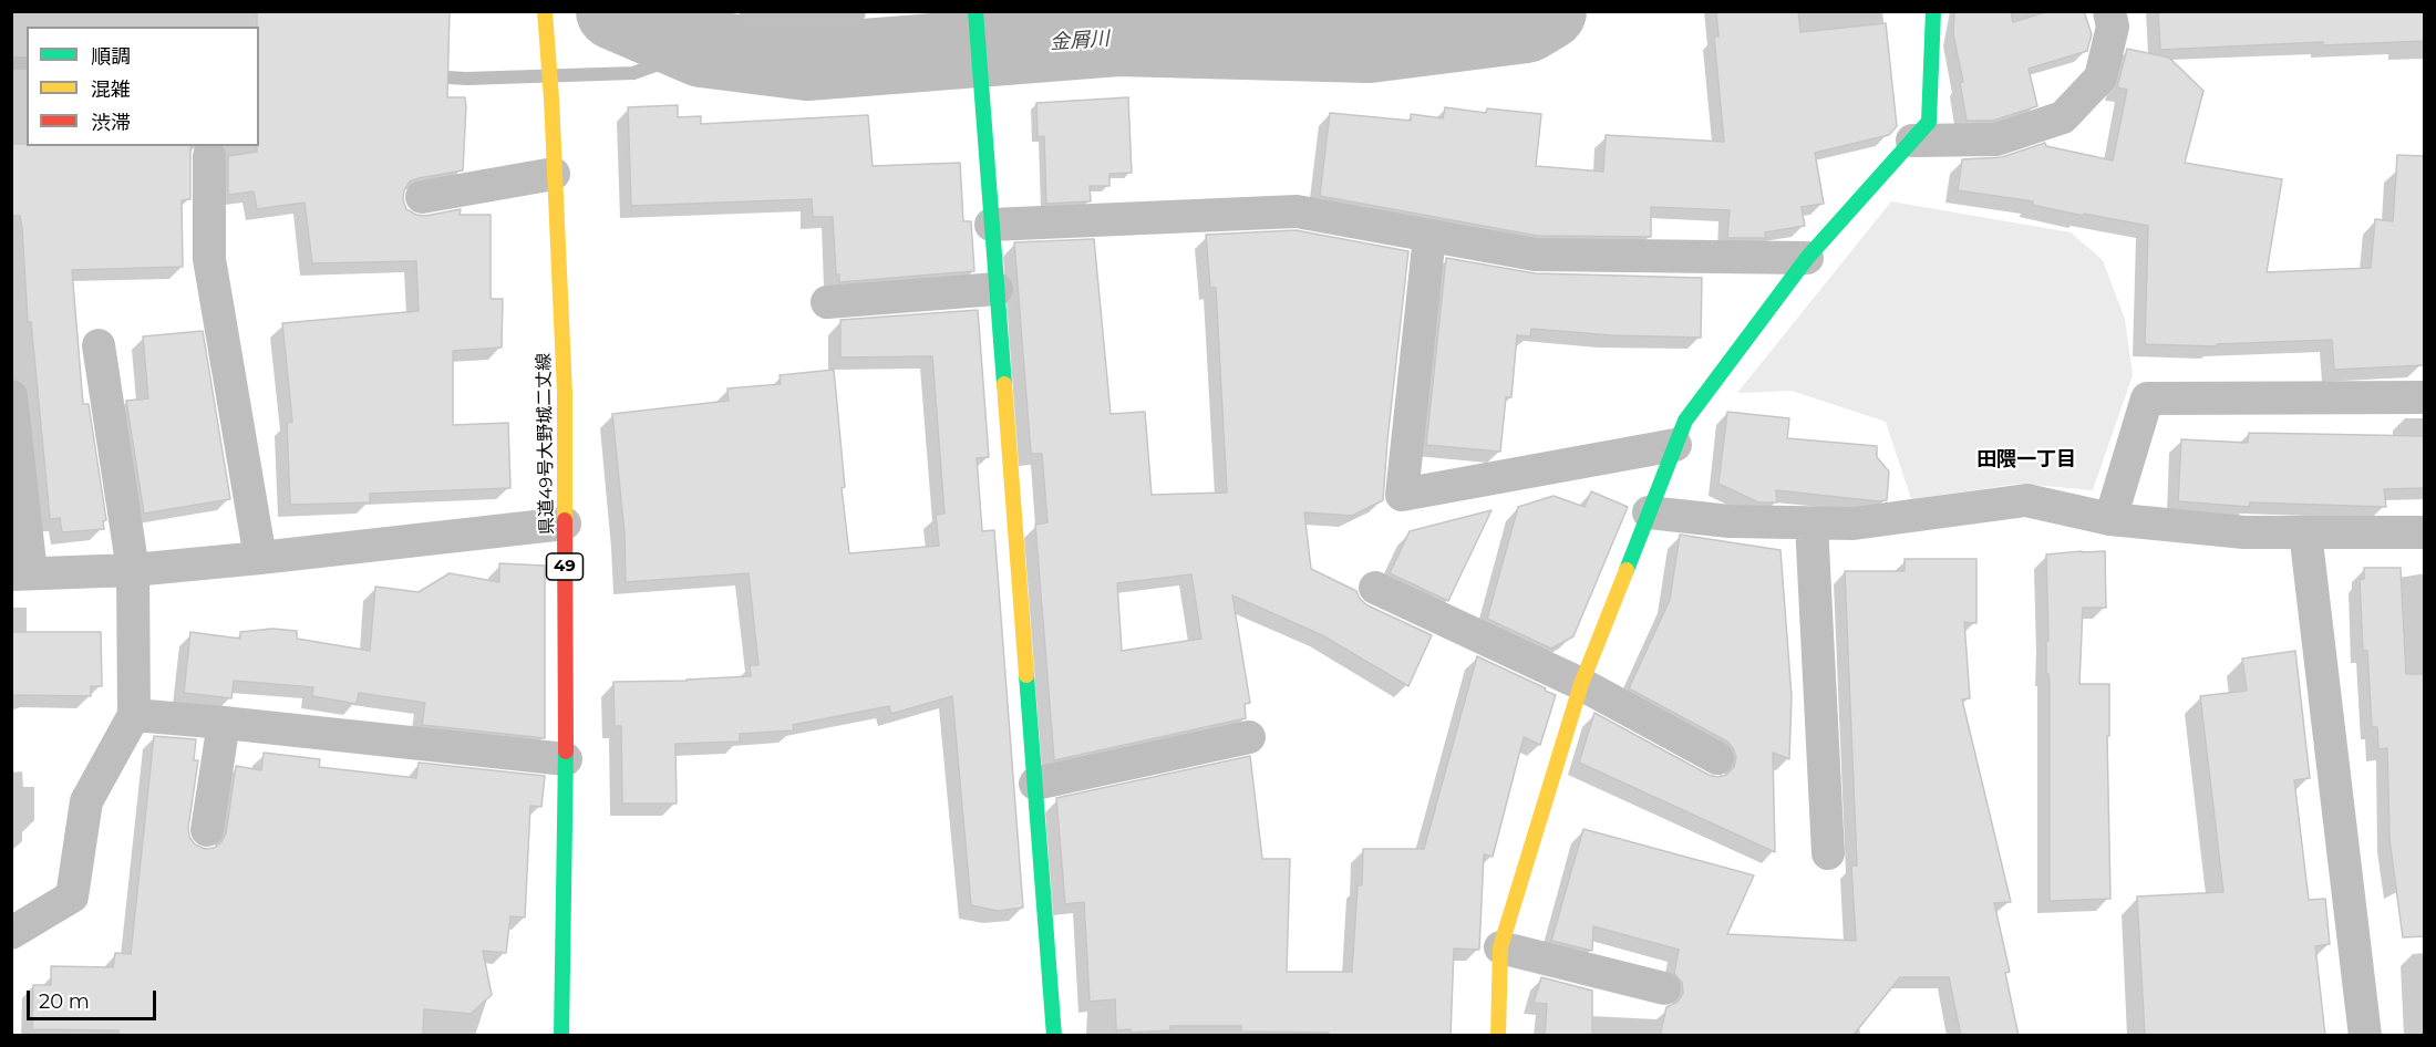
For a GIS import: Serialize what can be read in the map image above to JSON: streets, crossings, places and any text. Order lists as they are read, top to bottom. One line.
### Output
{"streets":{"street":["県道49号大野城二丈線","49"]},"districts":["田隈一丁目"],"water":["金屑川"],"legend":["順調","混雑","渋滞"],"scale_bar":"20 m"}
